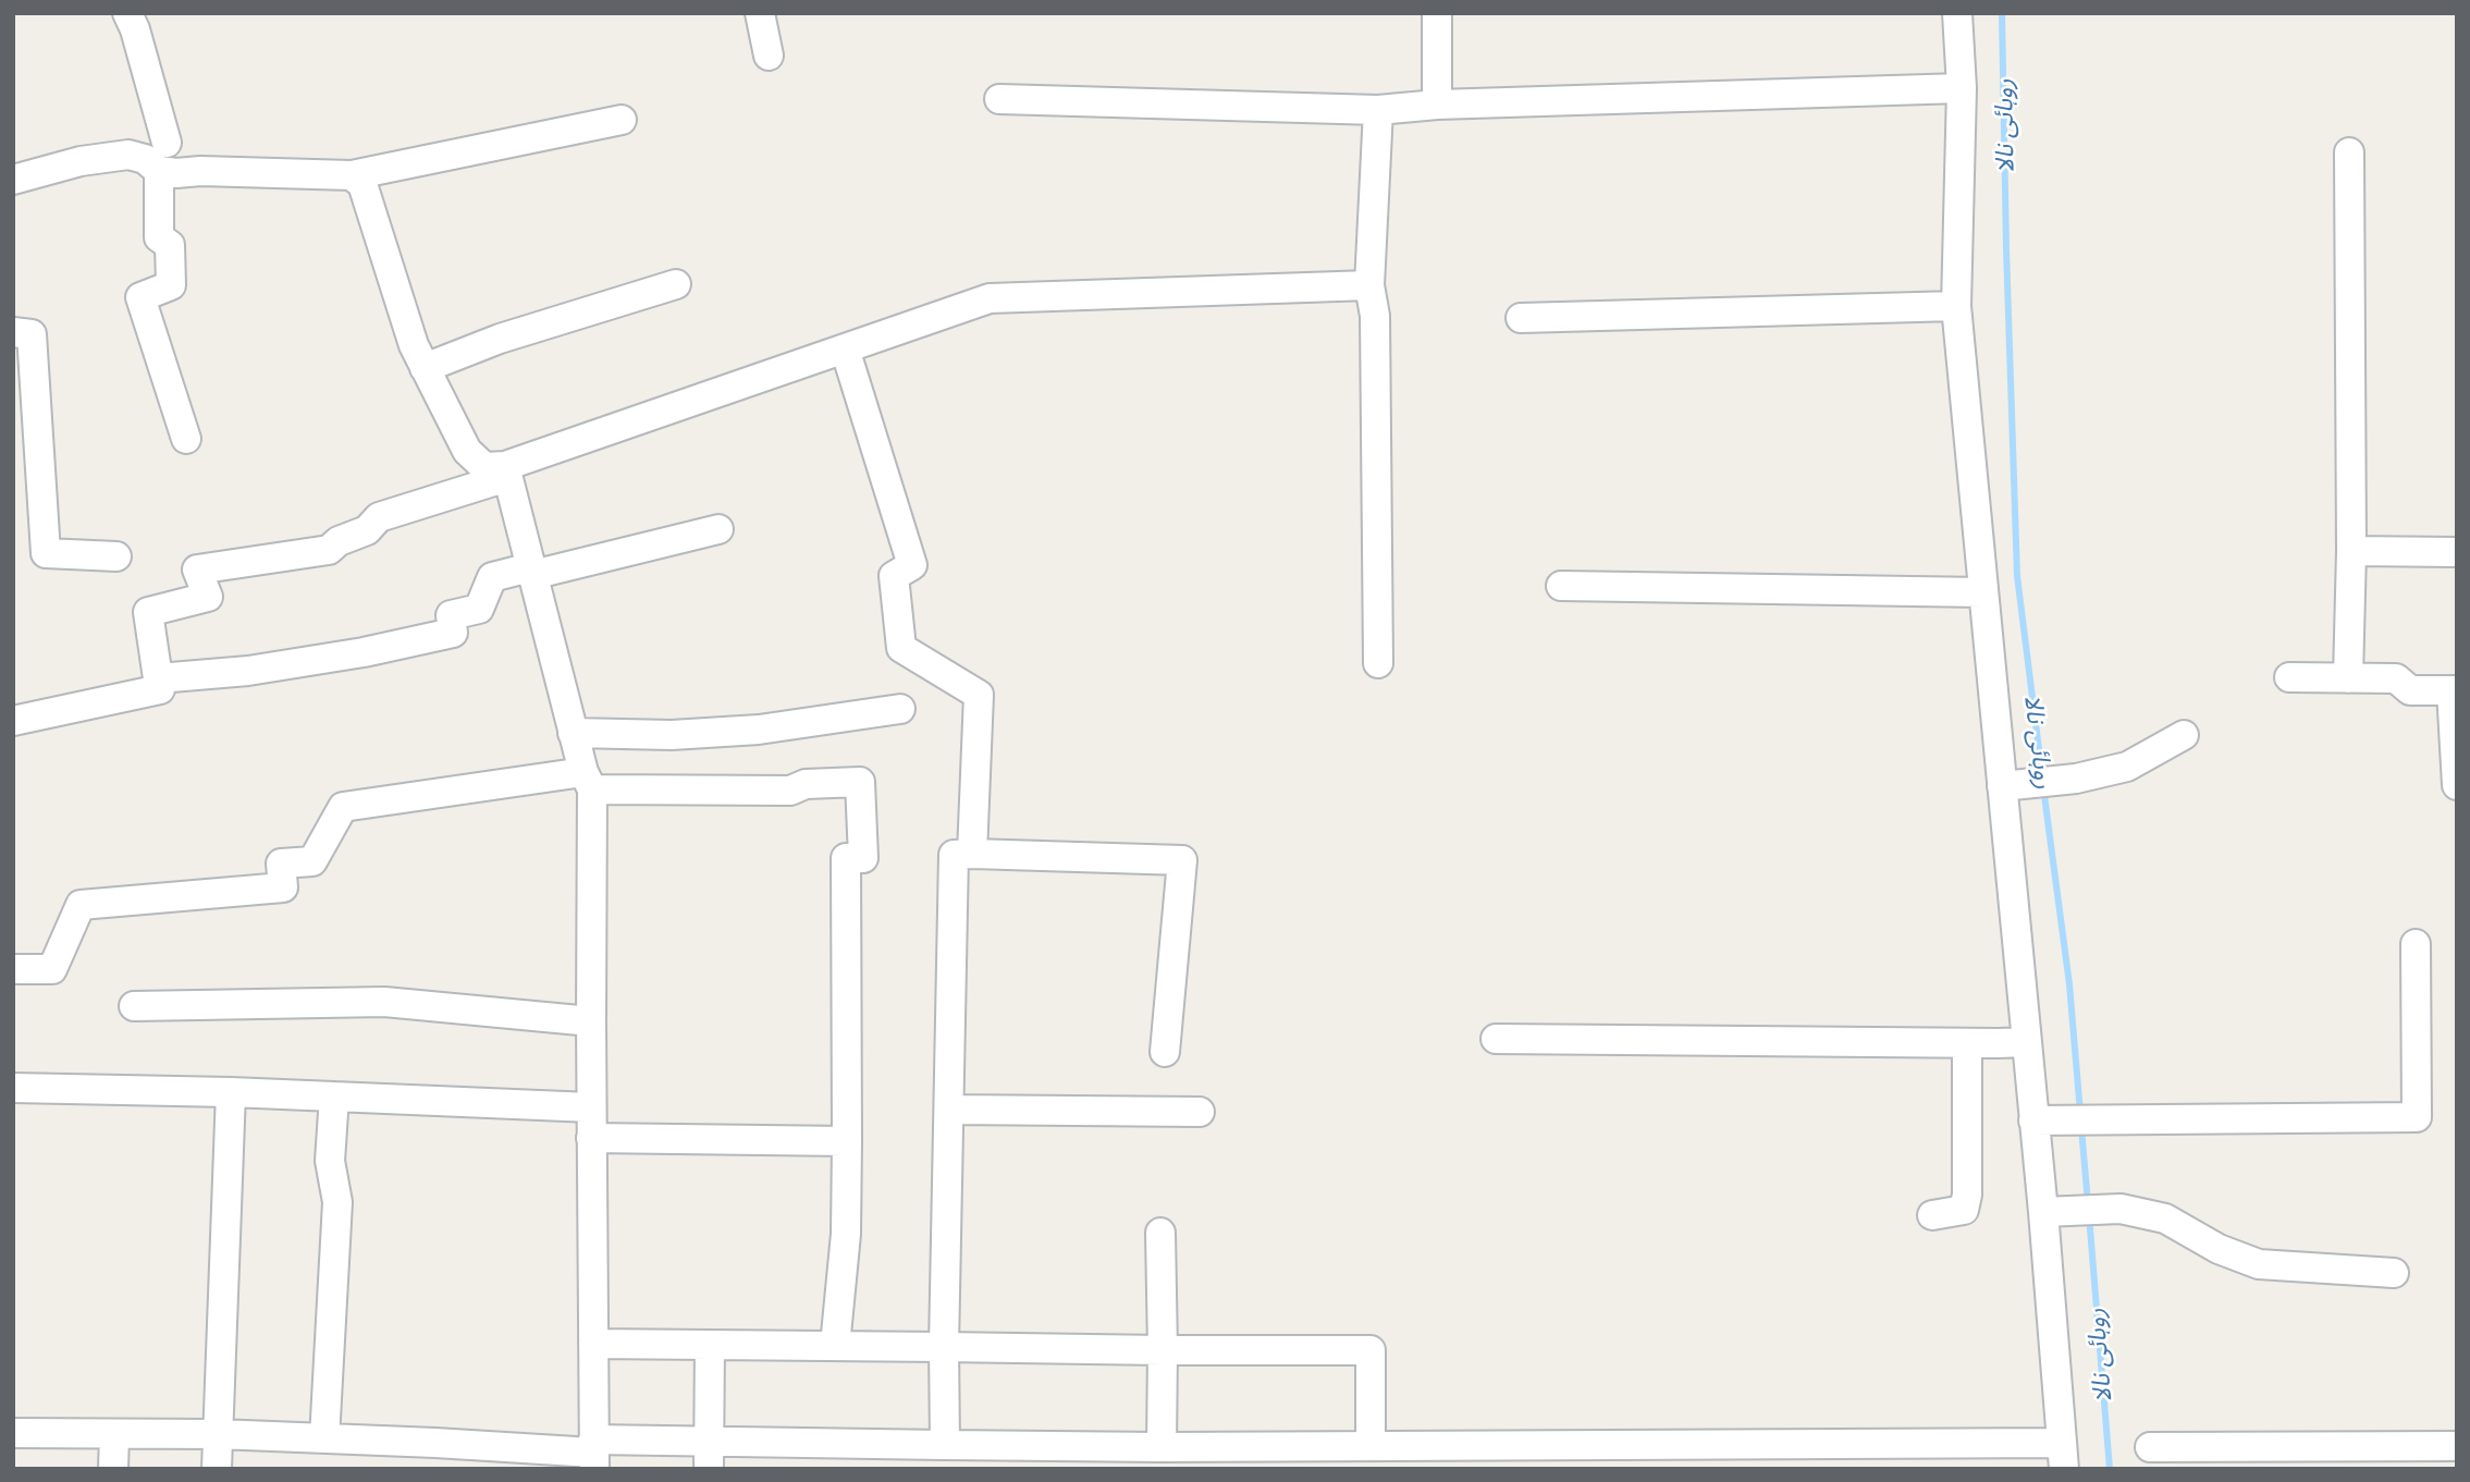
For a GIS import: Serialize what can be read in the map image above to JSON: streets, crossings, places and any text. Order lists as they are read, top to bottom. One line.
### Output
{"water":["روہائی نالا"]}
